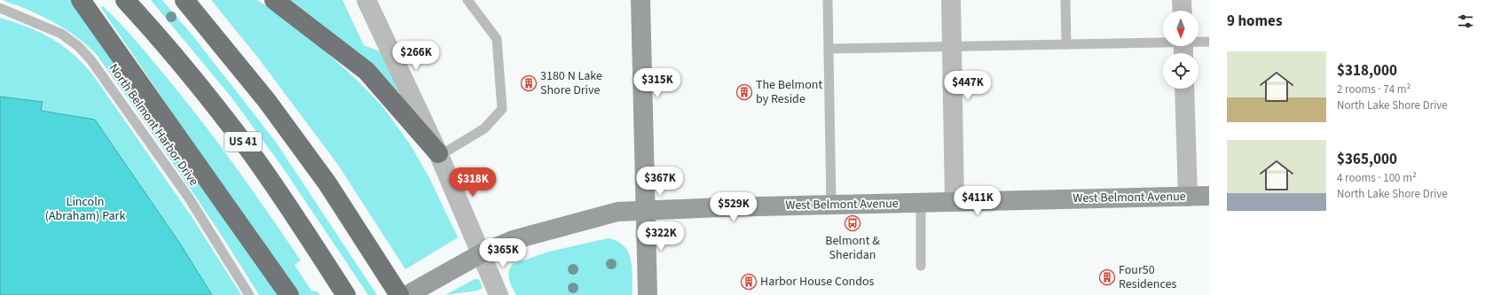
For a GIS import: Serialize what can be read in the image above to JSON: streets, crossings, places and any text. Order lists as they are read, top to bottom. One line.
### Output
{"streets":{"highway":["US 41"],"main road":["West Belmont Avenue"],"lane":["North Belmont Harbor Drive"]},"parks":["Lincoln (Abraham) Park"],"places":{"building":["3180 N Lake Shore Drive","The Belmont by Reside","Four50 Residences","Harbor House Condos"],"bus stop":["Belmont & Sheridan"]},"north":"bottom","page":{"heading":"9 homes","price":["$266K","$315K","$447K","$367K","$318K","$411K","$529K","$322K","$365K"],"list":[{"name":"$318,000","note":"2 rooms · 74 m² · North Lake Shore Drive"},{"name":"$365,000","note":"4 rooms · 100 m² · North Lake Shore Drive"}]}}
